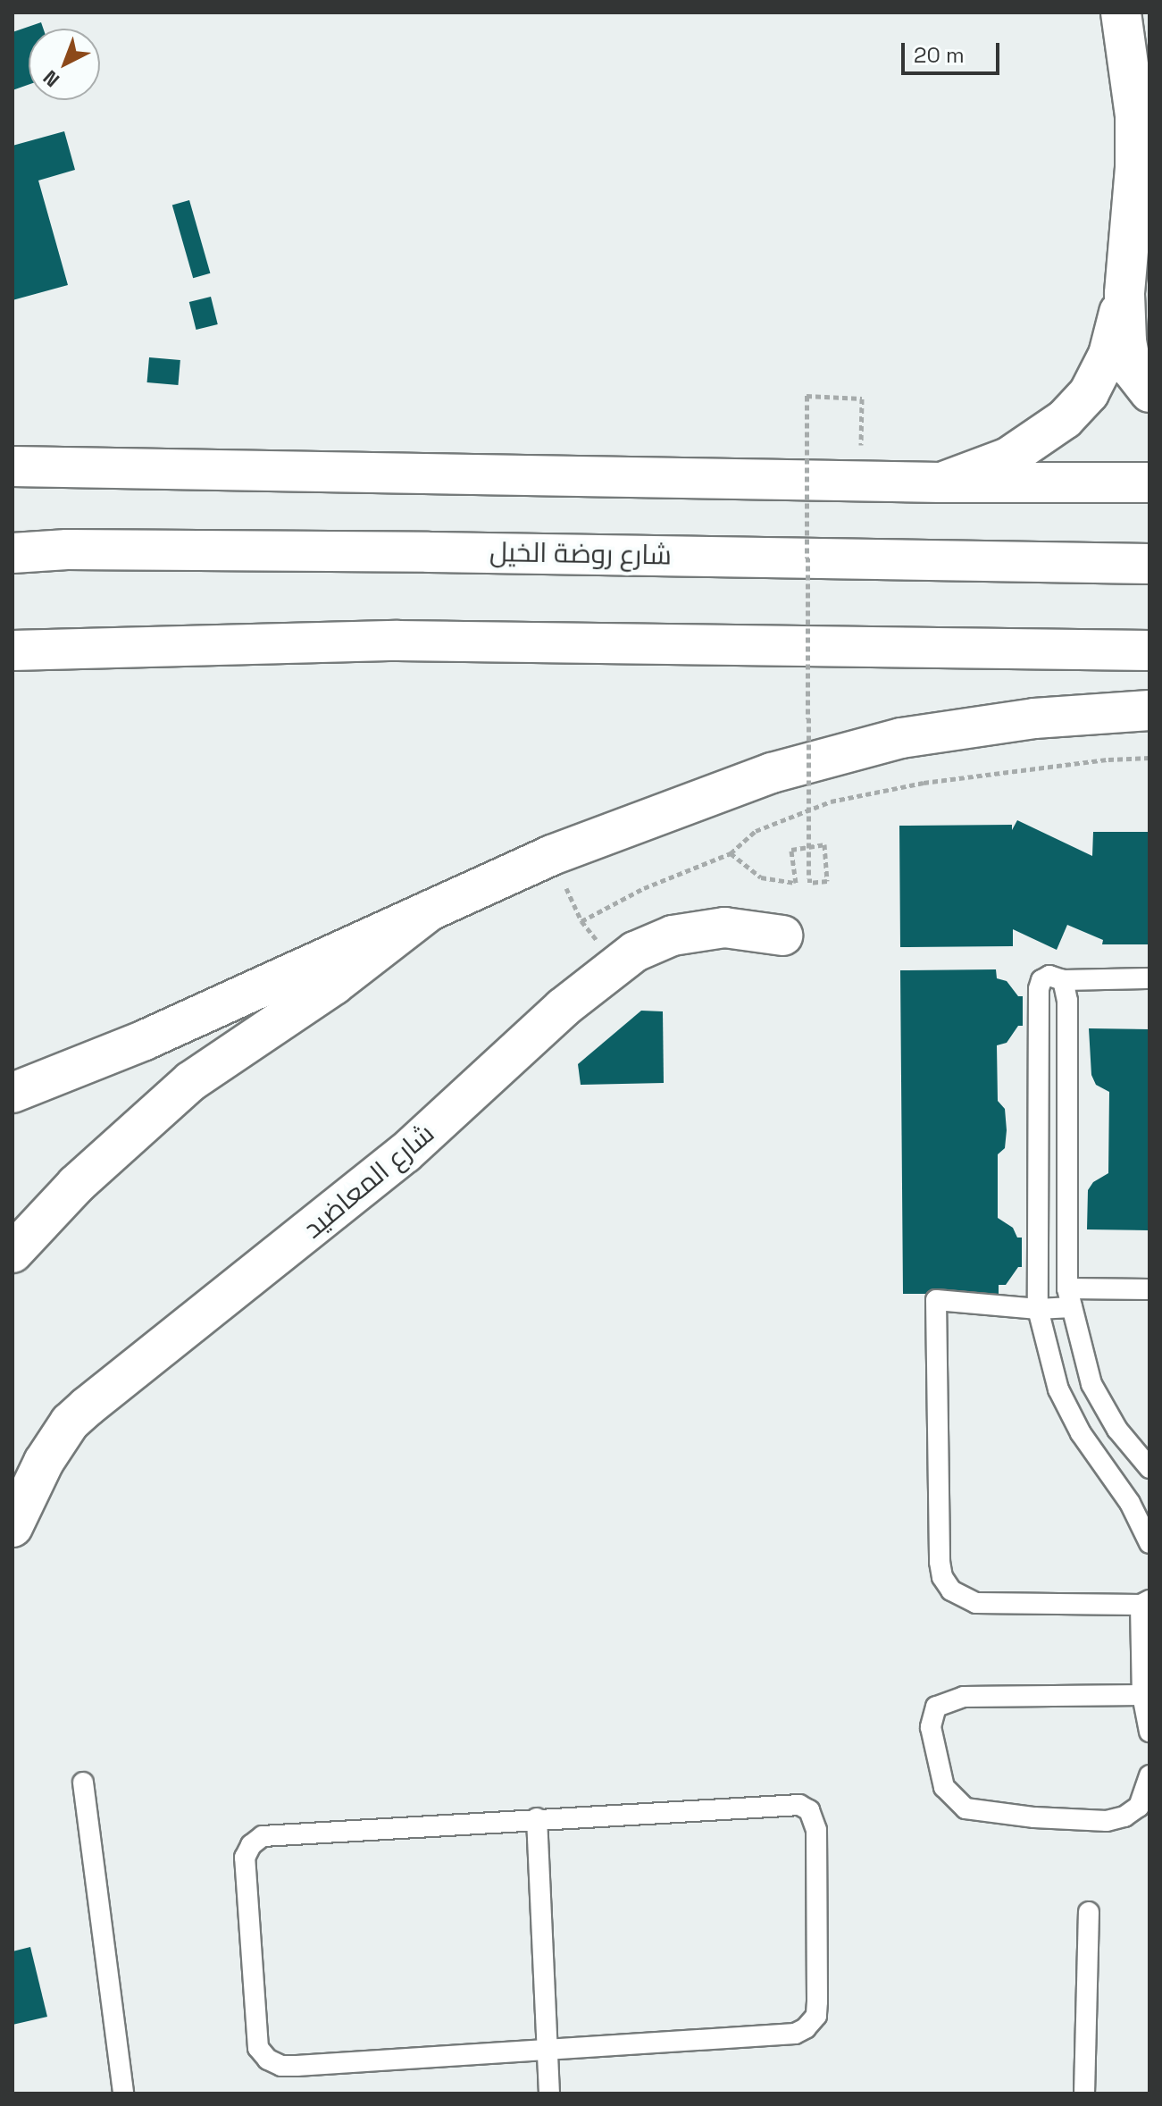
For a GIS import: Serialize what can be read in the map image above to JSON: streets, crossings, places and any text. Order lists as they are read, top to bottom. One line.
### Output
{"streets":{"main road":["شارع روضة الخيل","شارع المعاضيد"]},"scale_bar":"20 m","north":"bottom left"}
